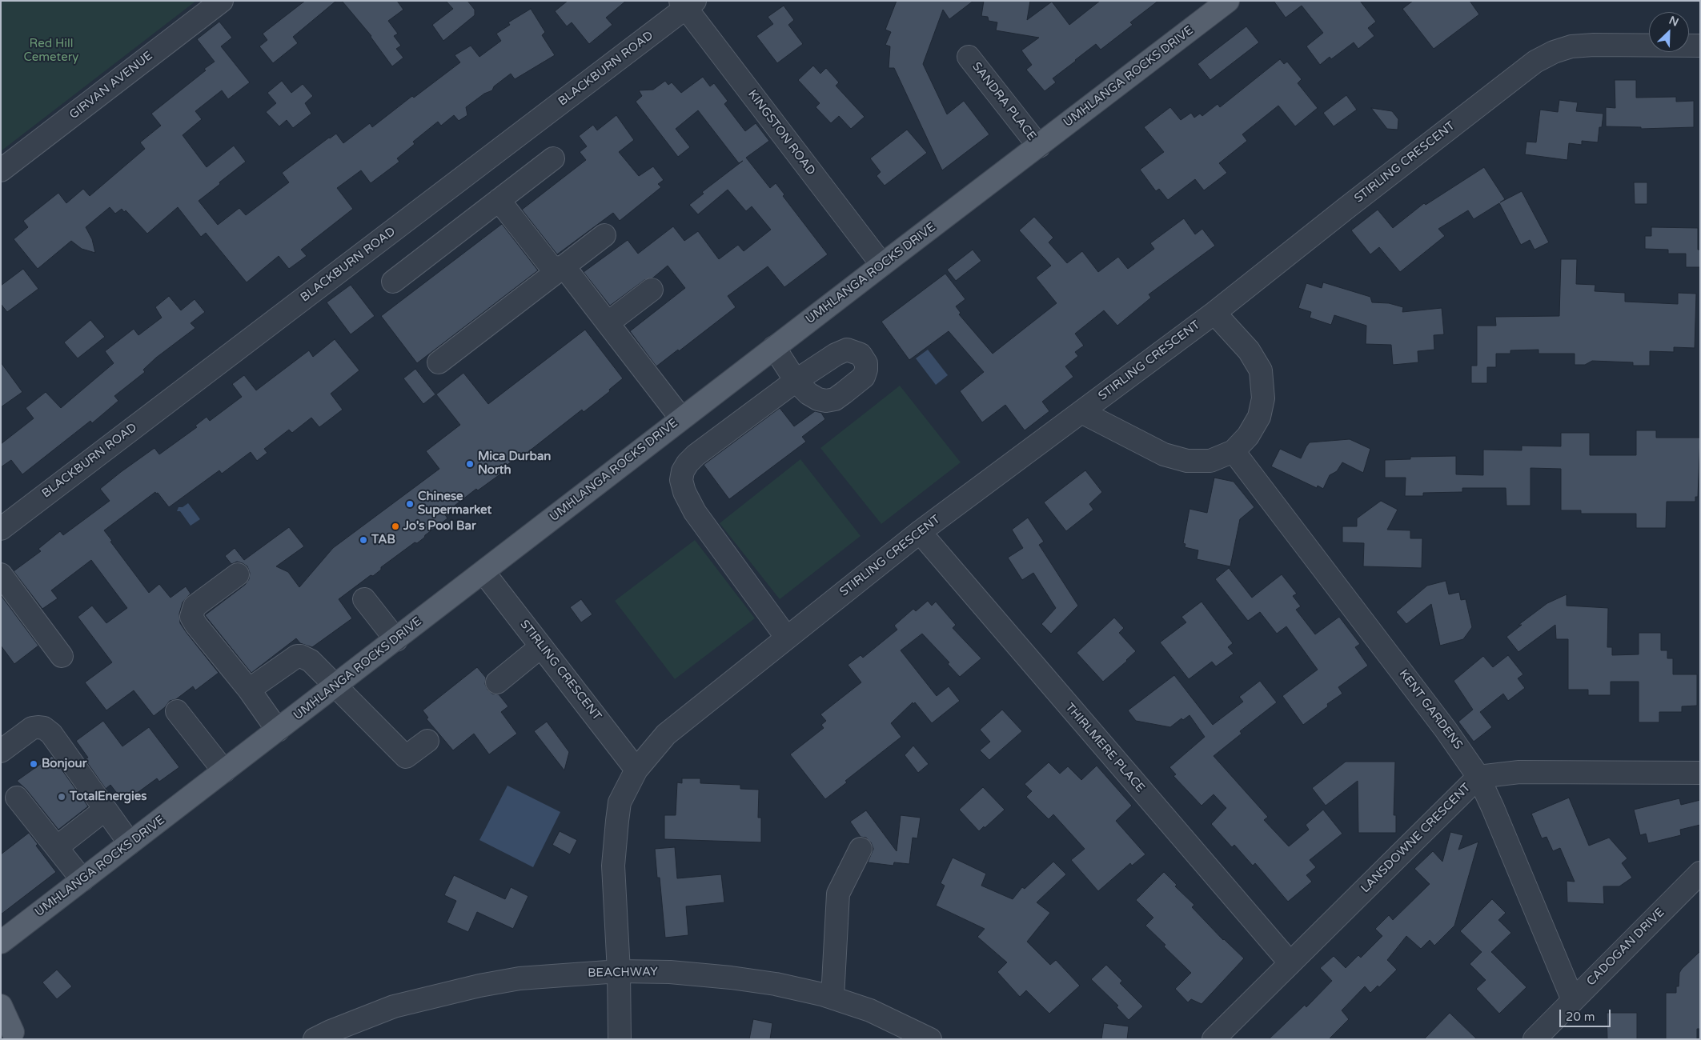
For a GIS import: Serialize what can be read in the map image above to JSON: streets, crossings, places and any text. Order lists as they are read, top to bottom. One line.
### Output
{"streets":{"main road":["UMHLANGA ROCKS DRIVE"],"street":["BLACKBURN ROAD","GIRVAN AVENUE","SANDRA PLACE","KINGSTON ROAD","STIRLING CRESCENT","KENT GARDENS","THIRLMERE PLACE","LANSDOWNE CRESCENT","CADOGAN DRIVE","BEACHWAY"]},"crossings":[["BLACKBURN ROAD","KINGSTON ROAD"],["UMHLANGA ROCKS DRIVE","SANDRA PLACE"],["UMHLANGA ROCKS DRIVE","KINGSTON ROAD"],["UMHLANGA ROCKS DRIVE","STIRLING CRESCENT"],["STIRLING CRESCENT","THIRLMERE PLACE"],["STIRLING CRESCENT","BEACHWAY"],["KENT GARDENS","LANSDOWNE CRESCENT"],["KENT GARDENS","CADOGAN DRIVE"],["THIRLMERE PLACE","LANSDOWNE CRESCENT"]],"parks":["Red Hill Cemetery"],"places":["Mica Durban North","Chinese Supermarket","Jo's Pool Bar","TAB","Bonjour","TotalEnergies"],"scale_bar":"20 m","north":"top right"}
